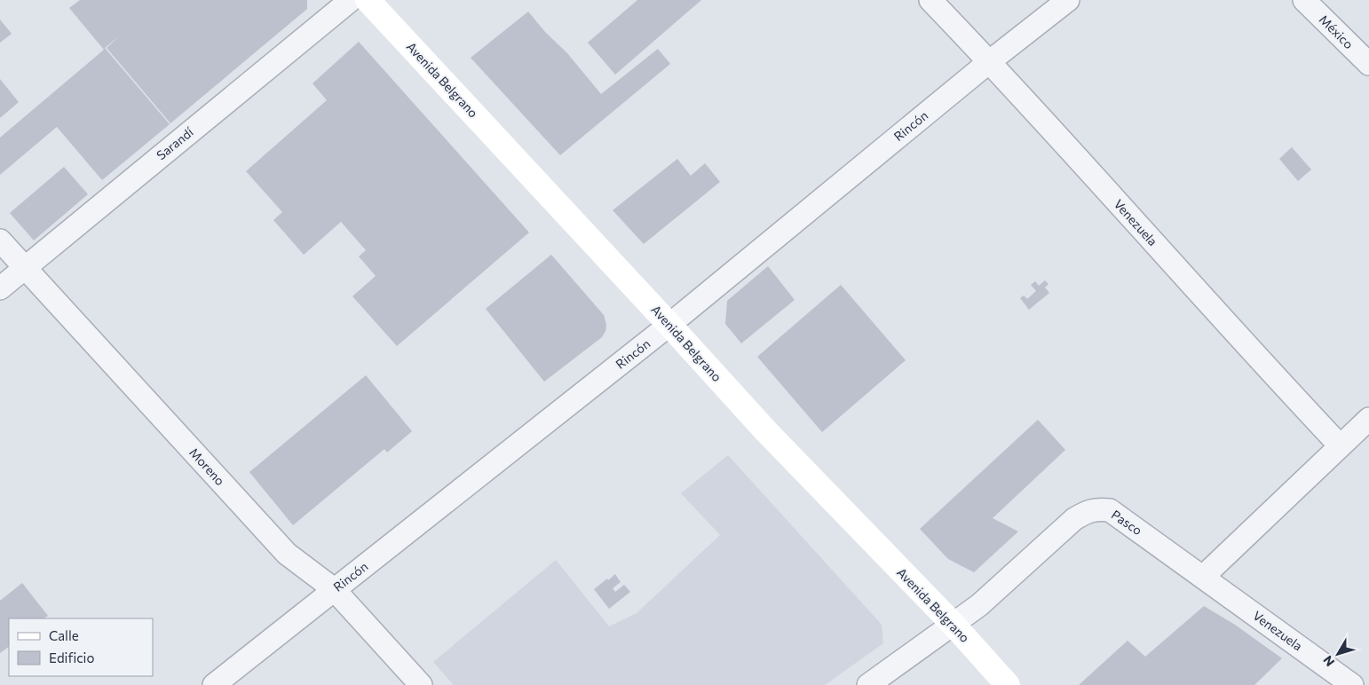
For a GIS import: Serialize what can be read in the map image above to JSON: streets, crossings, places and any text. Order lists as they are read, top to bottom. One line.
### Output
{"streets":{"main road":["Avenida Belgrano"],"street":["México","Rincón","Sarandí","Venezuela","Moreno","Pasco"]},"crossings":[["Avenida Belgrano","Rincón"],["Avenida Belgrano","Pasco"],["Rincón","Venezuela"],["Rincón","Moreno"],["Sarandí","Moreno"],["Venezuela","Pasco"]],"legend":["Calle","Edificio"],"north":"bottom left"}
